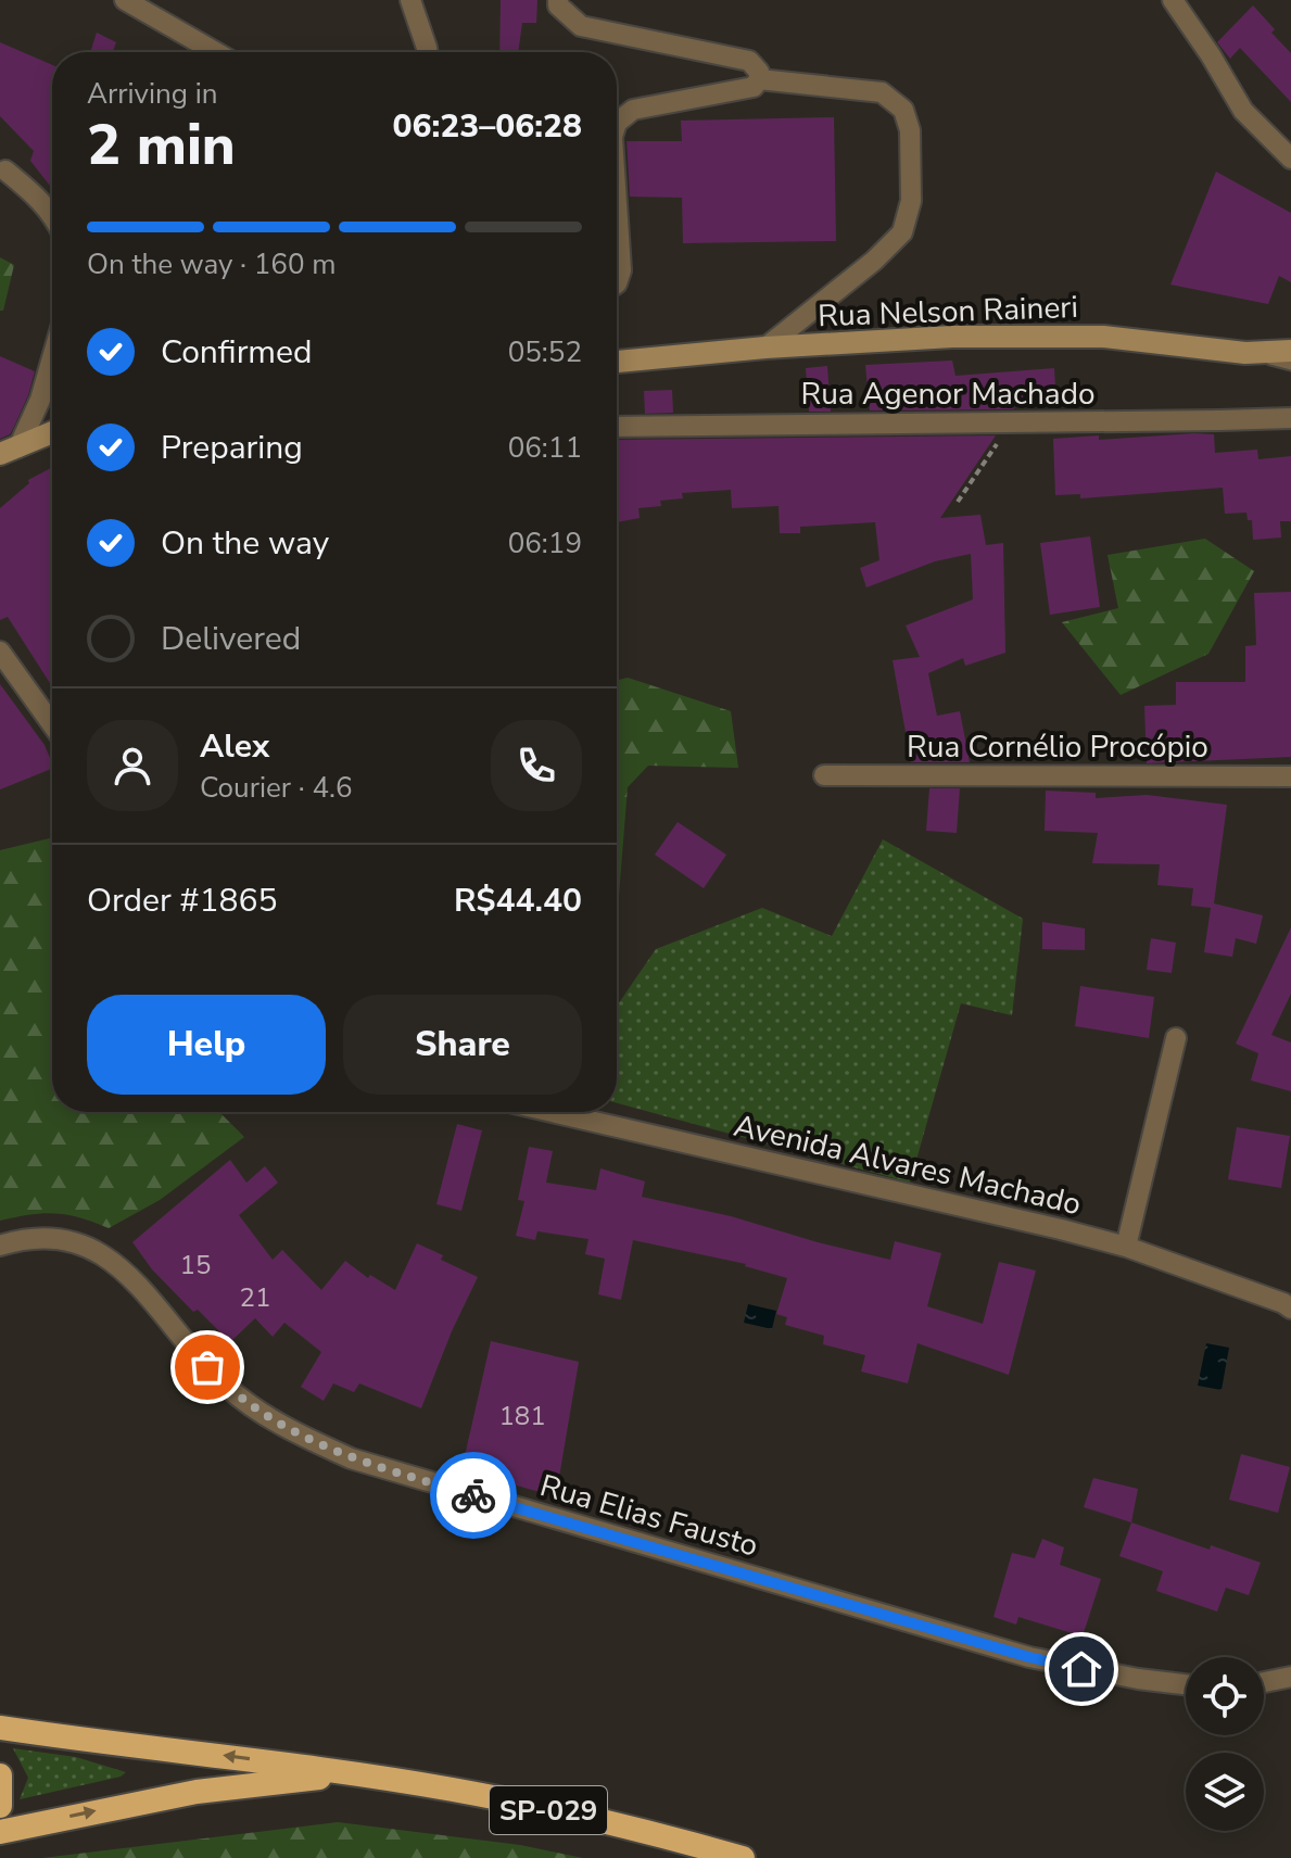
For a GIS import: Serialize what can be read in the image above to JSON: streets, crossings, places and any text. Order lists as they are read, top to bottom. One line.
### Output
{"streets":{"highway":["SP-029"],"main road":["Rua Nelson Raineri"],"street":["Rua Agenor Machado","Rua Cornélio Procópio","Avenida Alvares Machado","Rua Elias Fausto"]},"house_numbers":["15","21","181"],"page":{"heading":["2 min","Arriving in","06:23–06:28"],"panel":["Alex","Courier · 4.6","Order #1865","R$44.40"],"bar":"On the way · 160 m","list":[["Confirmed","05:52"],["Preparing","06:11"],["On the way","06:19"],"Delivered"],"buttons":["Help","Share"]}}
